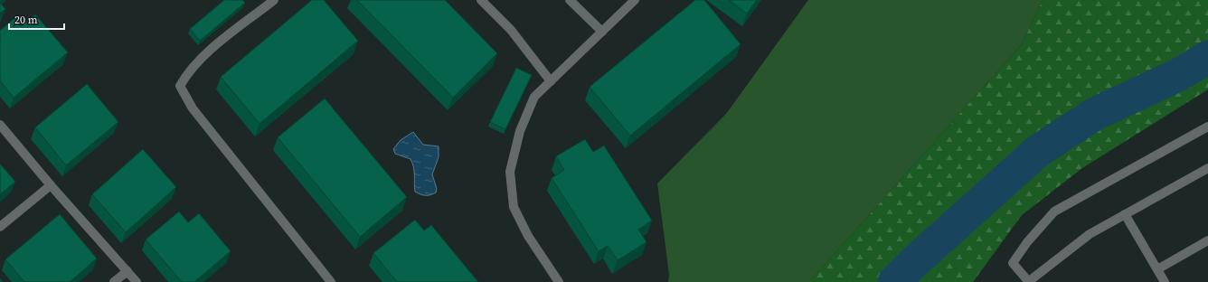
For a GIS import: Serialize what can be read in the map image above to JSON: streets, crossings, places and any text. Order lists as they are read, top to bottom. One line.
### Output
{"scale_bar":"20 m"}
